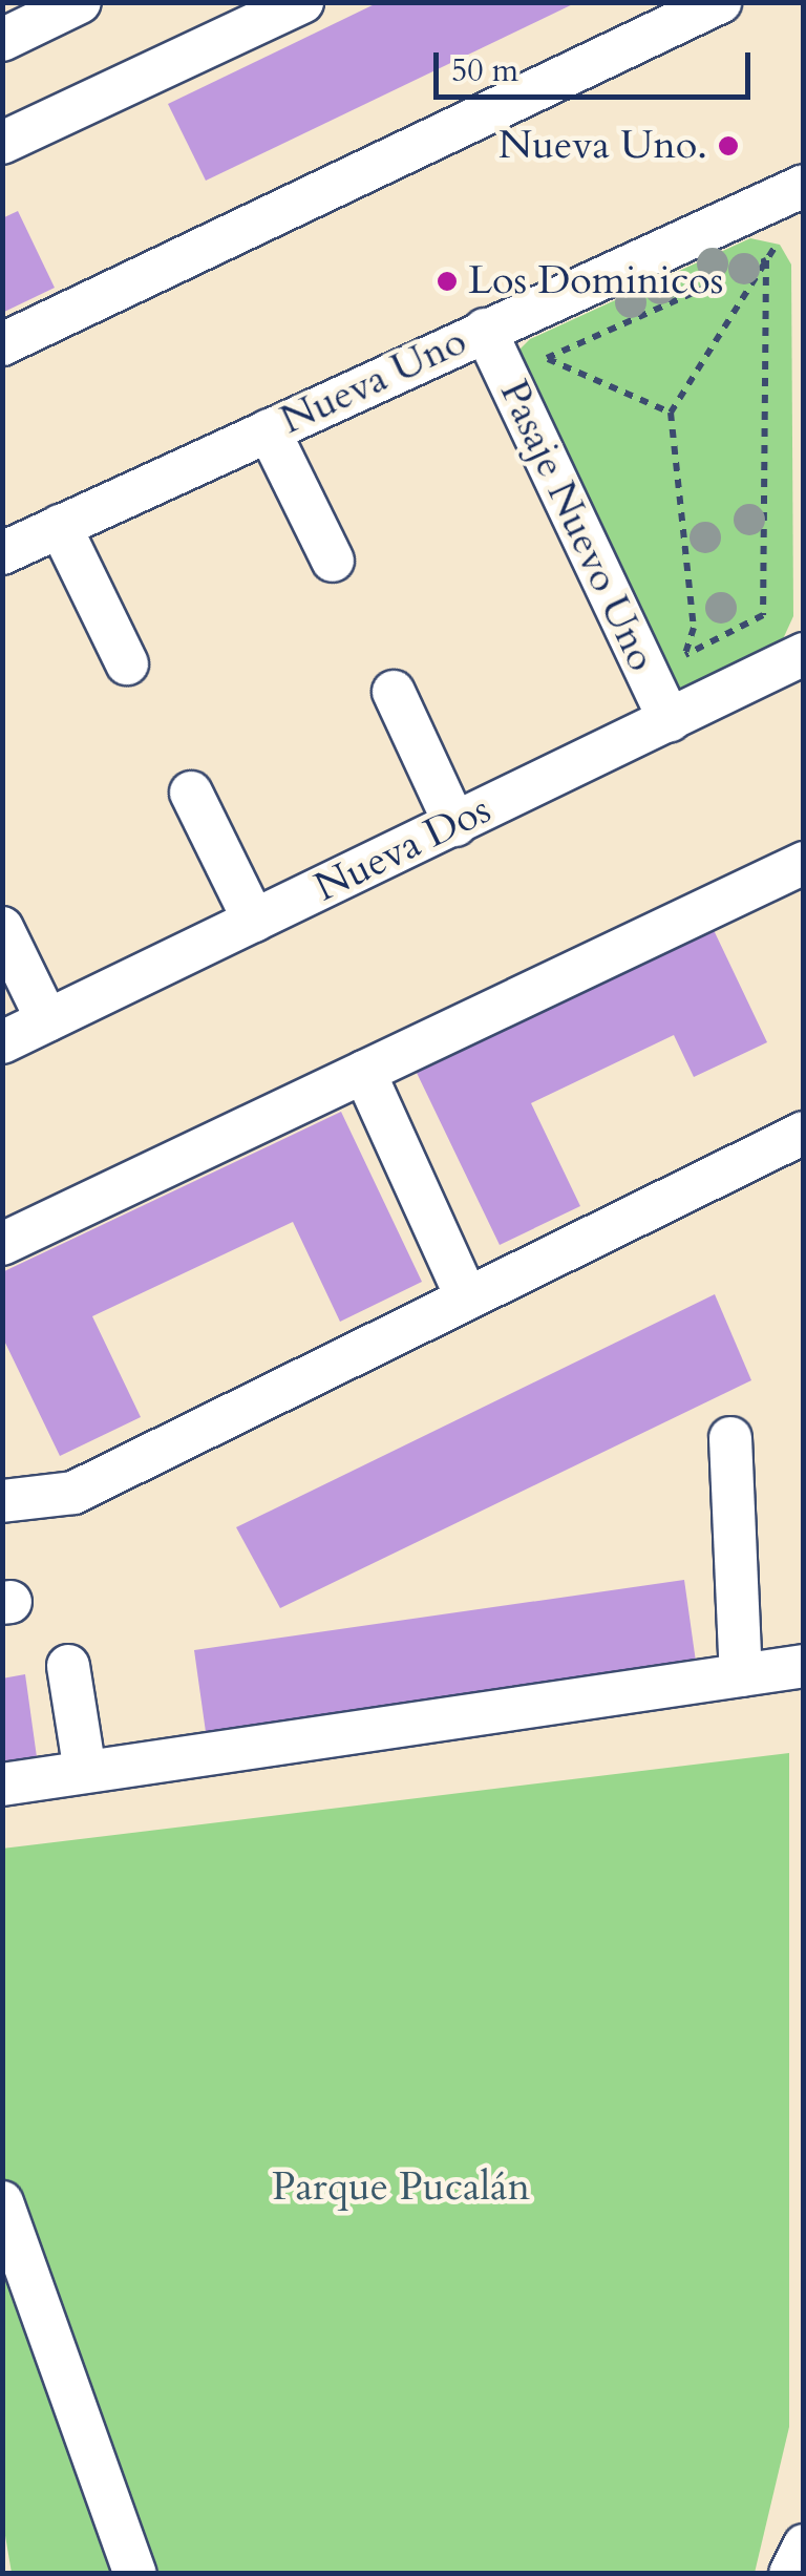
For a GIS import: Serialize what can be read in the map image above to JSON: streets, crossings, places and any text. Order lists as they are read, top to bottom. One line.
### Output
{"streets":{"street":["Nueva Uno","Pasaje Nuevo Uno","Nueva Dos"]},"crossings":[["Nueva Uno","Pasaje Nuevo Uno"],["Pasaje Nuevo Uno","Nueva Dos"]],"parks":["Parque Pucalán"],"places":["Nueva Uno.","Los Dominicos"],"scale_bar":"50 m"}
